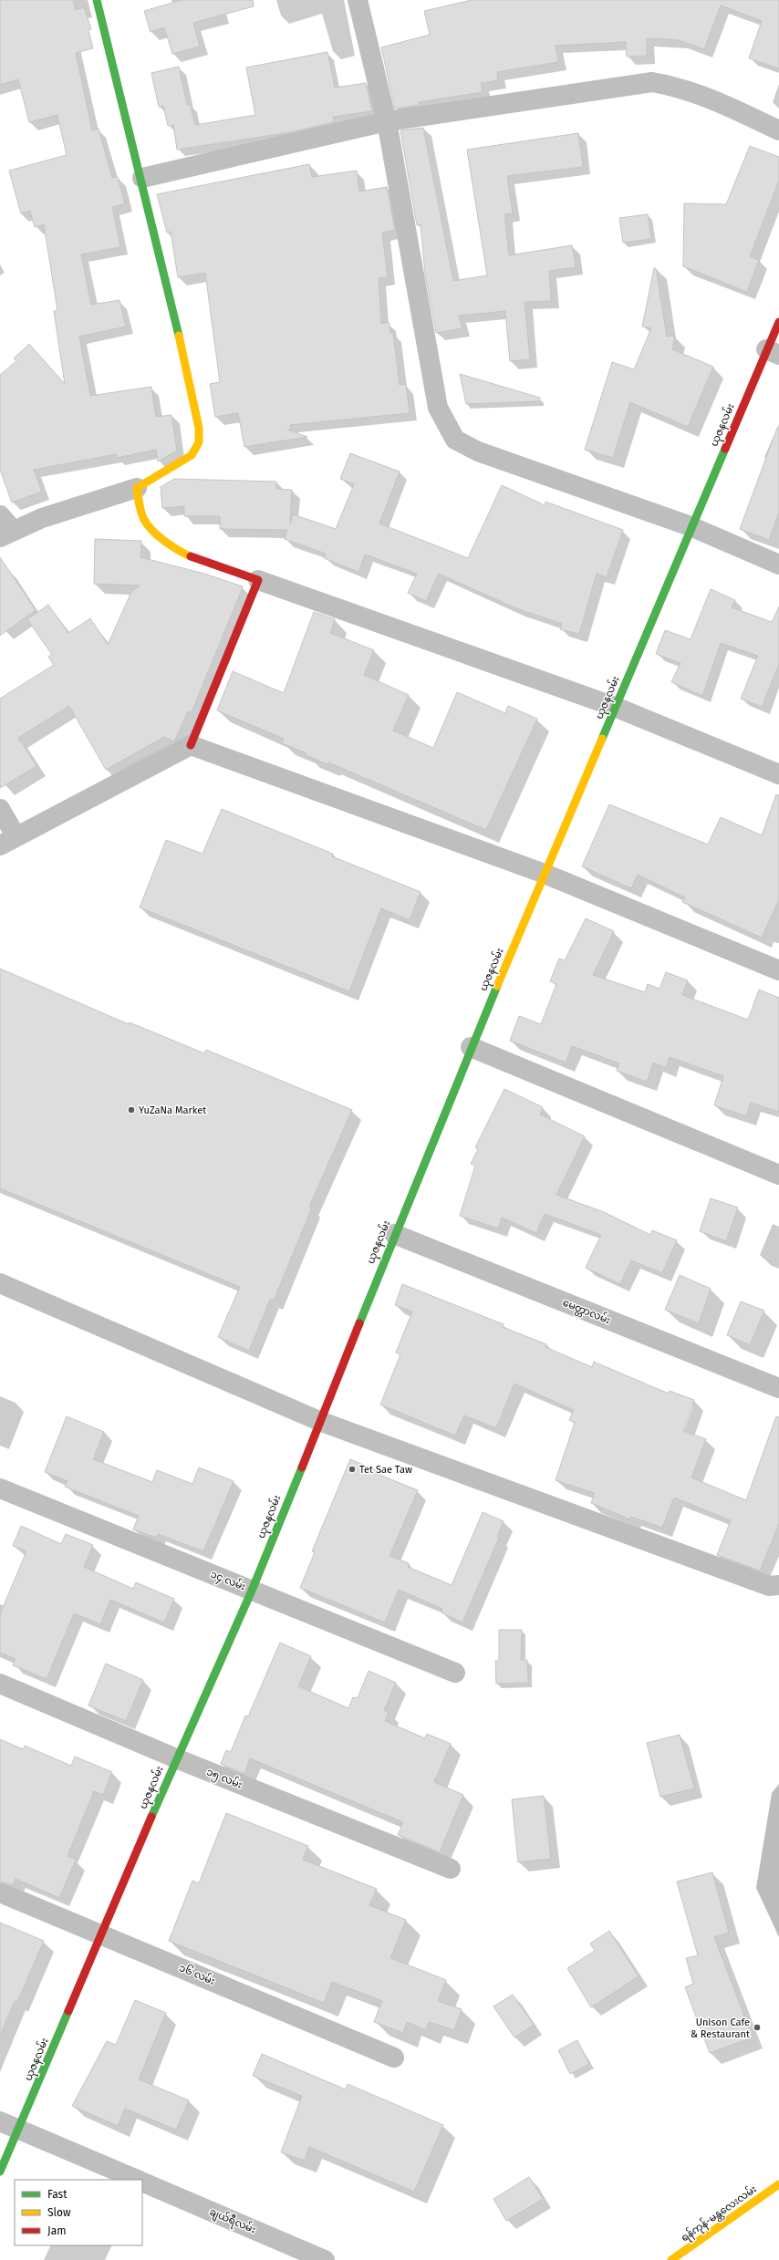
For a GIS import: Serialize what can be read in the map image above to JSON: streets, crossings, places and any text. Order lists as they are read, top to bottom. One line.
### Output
{"streets":{"street":["ယုဇနလမ်း","မေတ္တာလမ်း","၁၄ လမ်း","၁၅ လမ်း","၁၆ လမ်း","ရန်ကုန်-မန္တလေးလမ်း","ချယ်ရီလမ်း"]},"crossings":[["ယုဇနလမ်း","မေတ္တာလမ်း"],["ယုဇနလမ်း","၁၄ လမ်း"],["ယုဇနလမ်း","၁၅ လမ်း"],["ယုဇနလမ်း","၁၆ လမ်း"],["ယုဇနလမ်း","ချယ်ရီလမ်း"]],"places":["YuZaNa Market","Tet Sae Taw","Unison Cafe & Restaurant"],"legend":["Fast","Slow","Jam"]}
